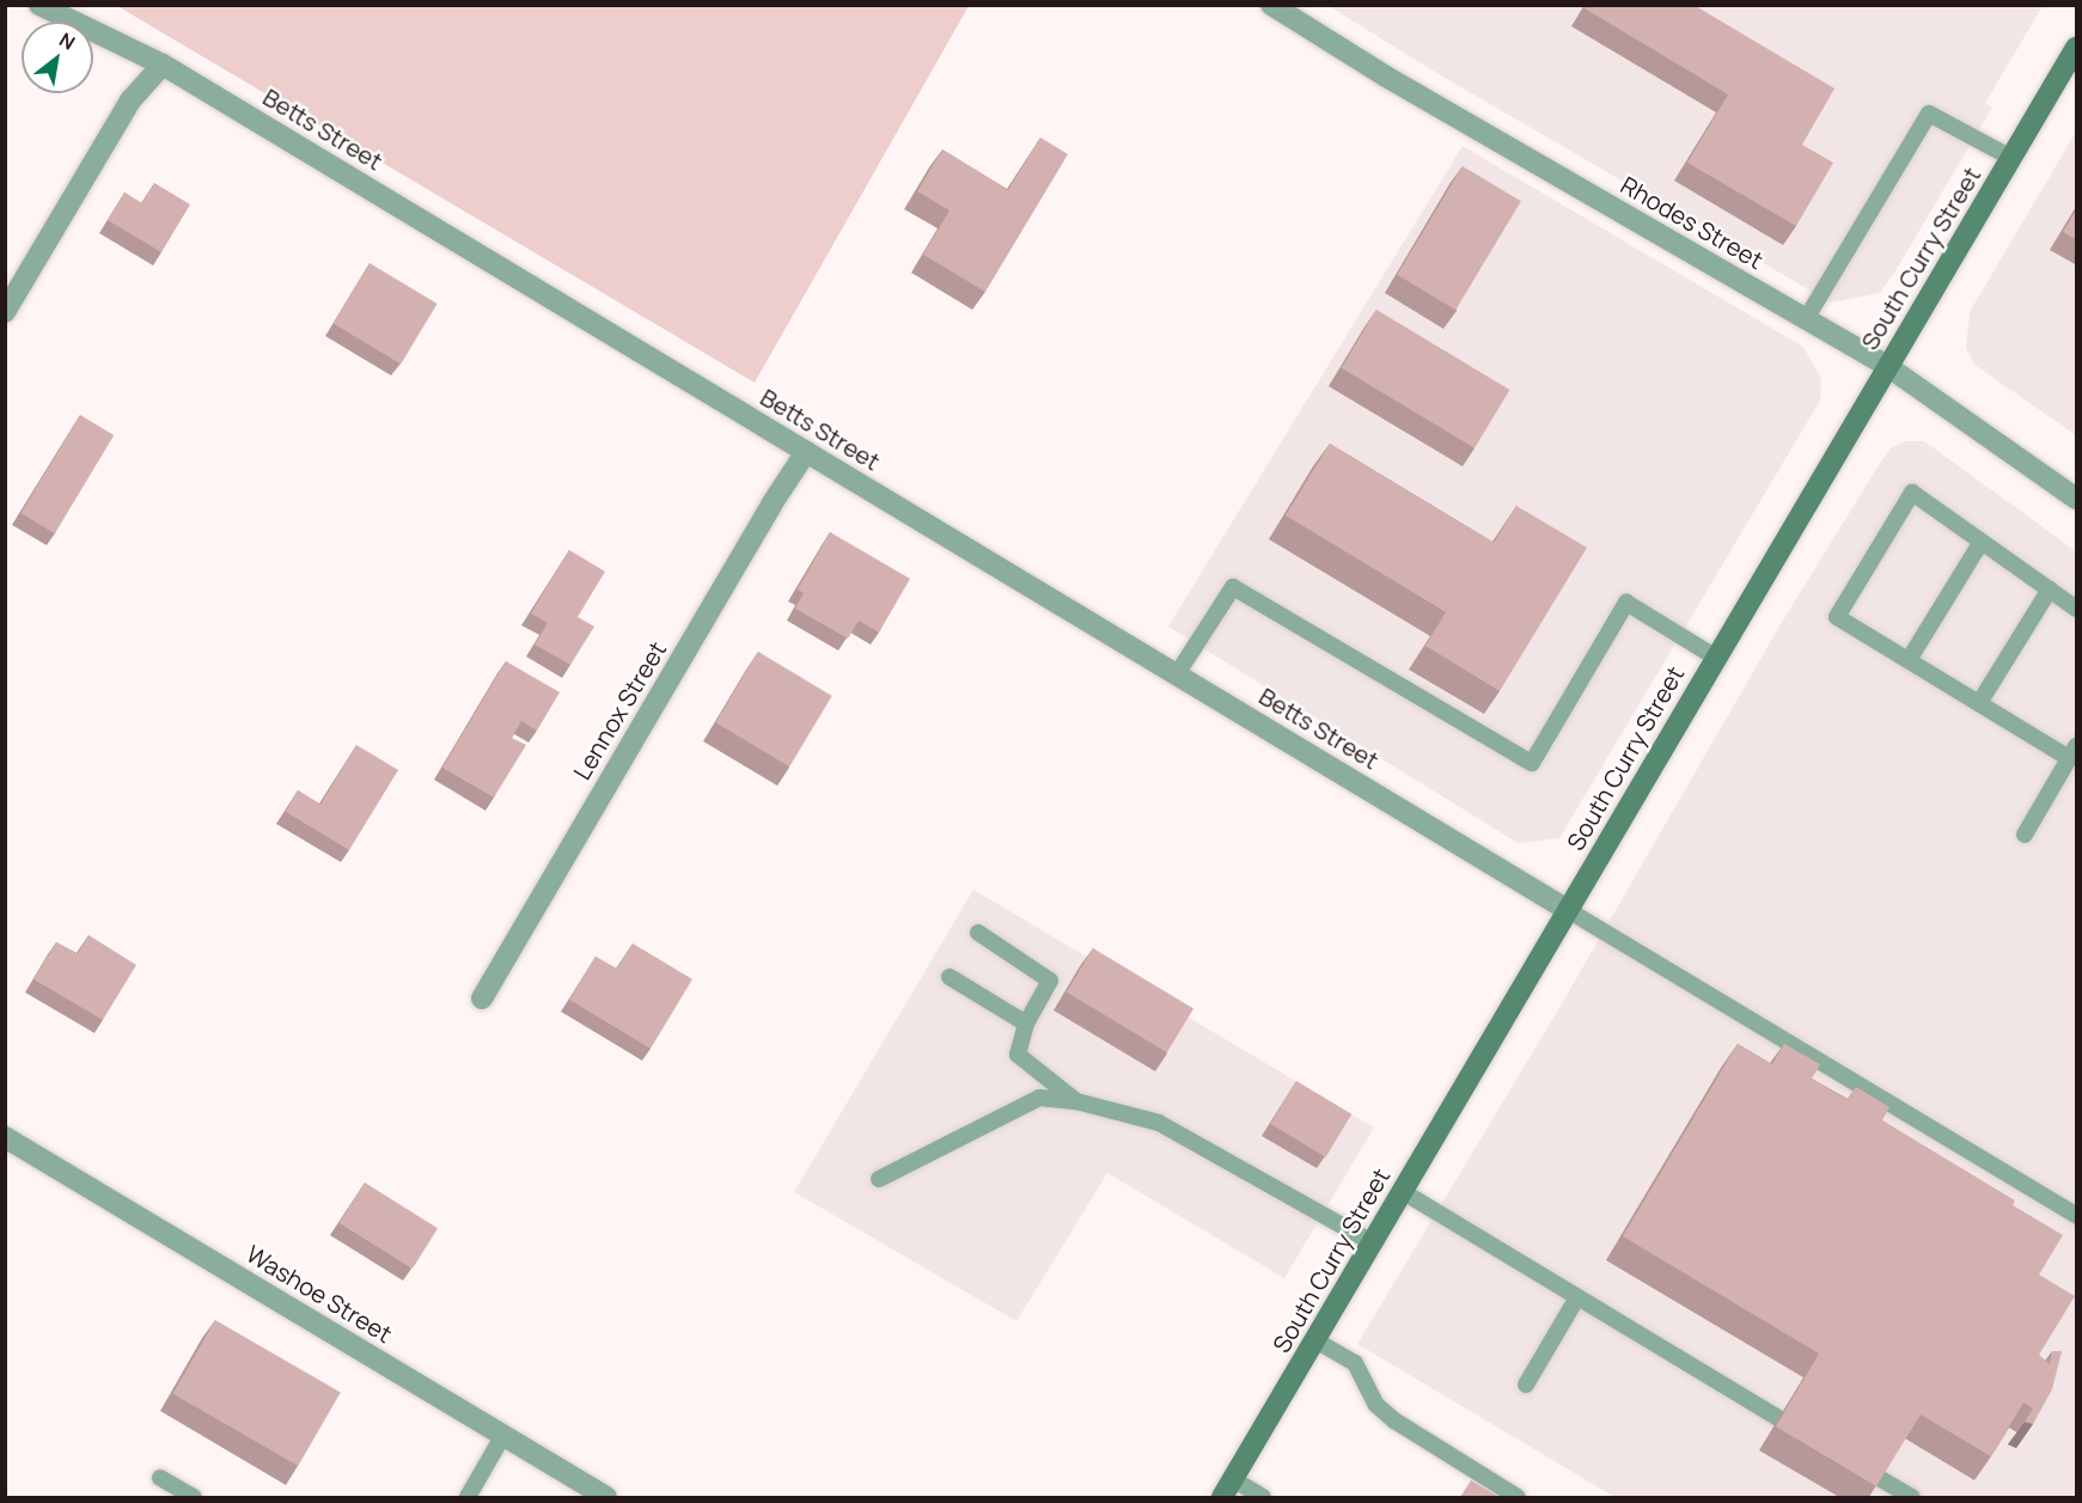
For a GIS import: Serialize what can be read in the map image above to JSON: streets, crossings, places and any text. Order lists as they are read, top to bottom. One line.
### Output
{"streets":{"street":["Betts Street","Rhodes Street","South Curry Street","Lennox Street","Washoe Street"]},"crossings":[["Betts Street","South Curry Street"],["Betts Street","Lennox Street"],["Rhodes Street","South Curry Street"]],"north":"top right"}
